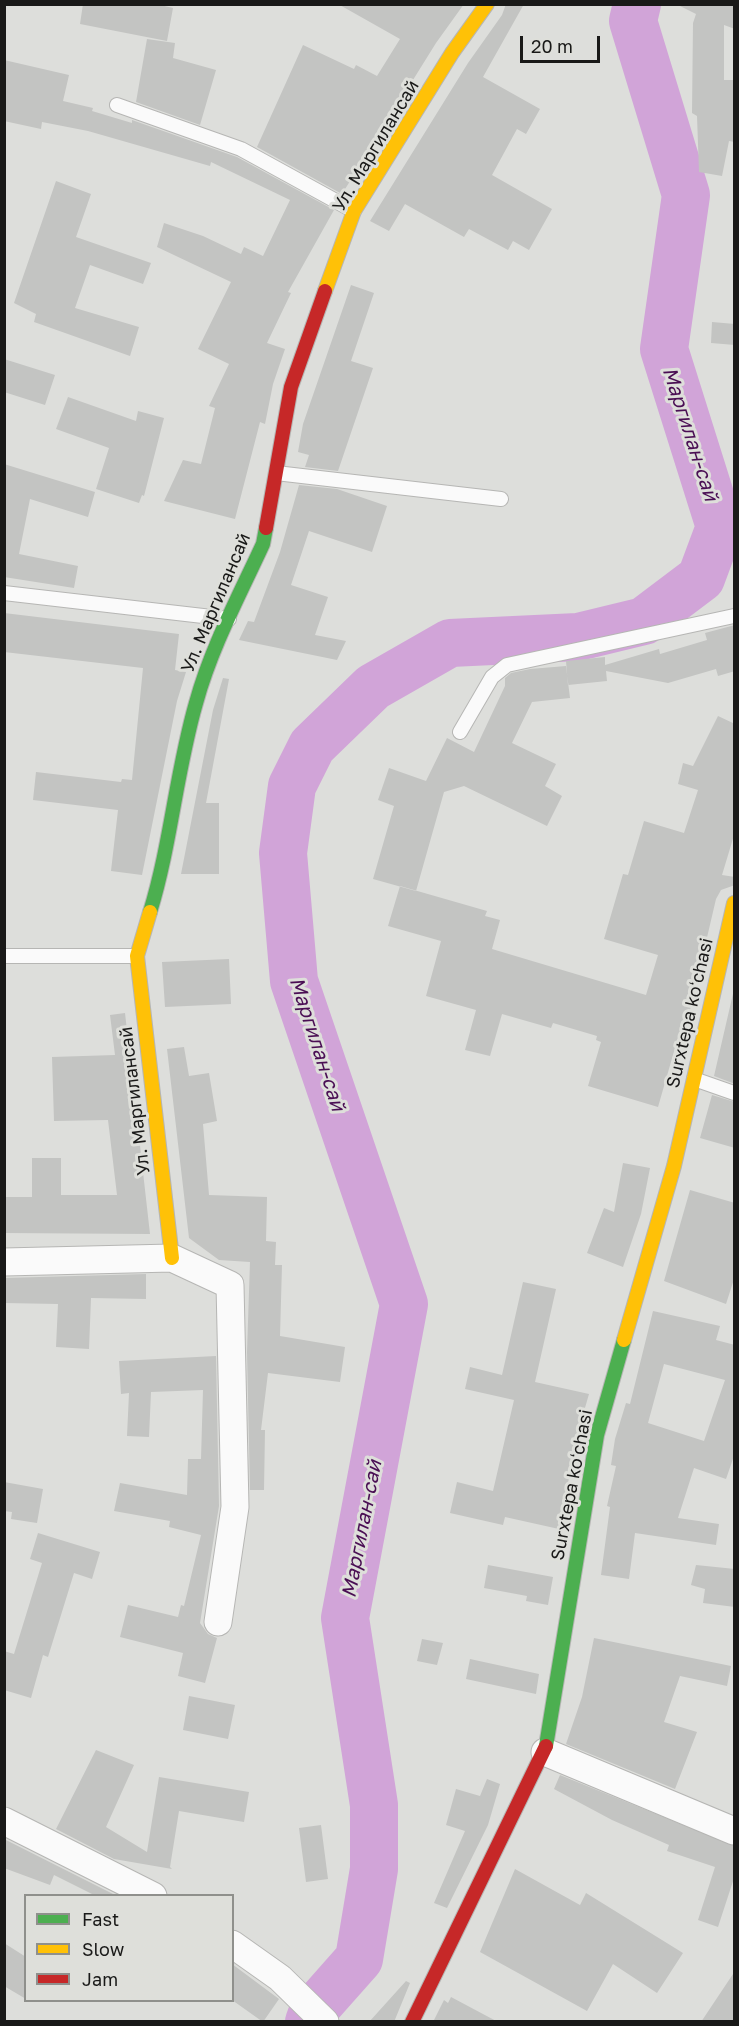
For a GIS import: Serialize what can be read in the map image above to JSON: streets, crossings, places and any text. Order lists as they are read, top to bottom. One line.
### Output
{"streets":{"street":["Ул. Маргилансай","Surxtepa koʻchasi"]},"water":["Маргилан-сай"],"legend":["Fast","Slow","Jam"],"scale_bar":"20 m"}
